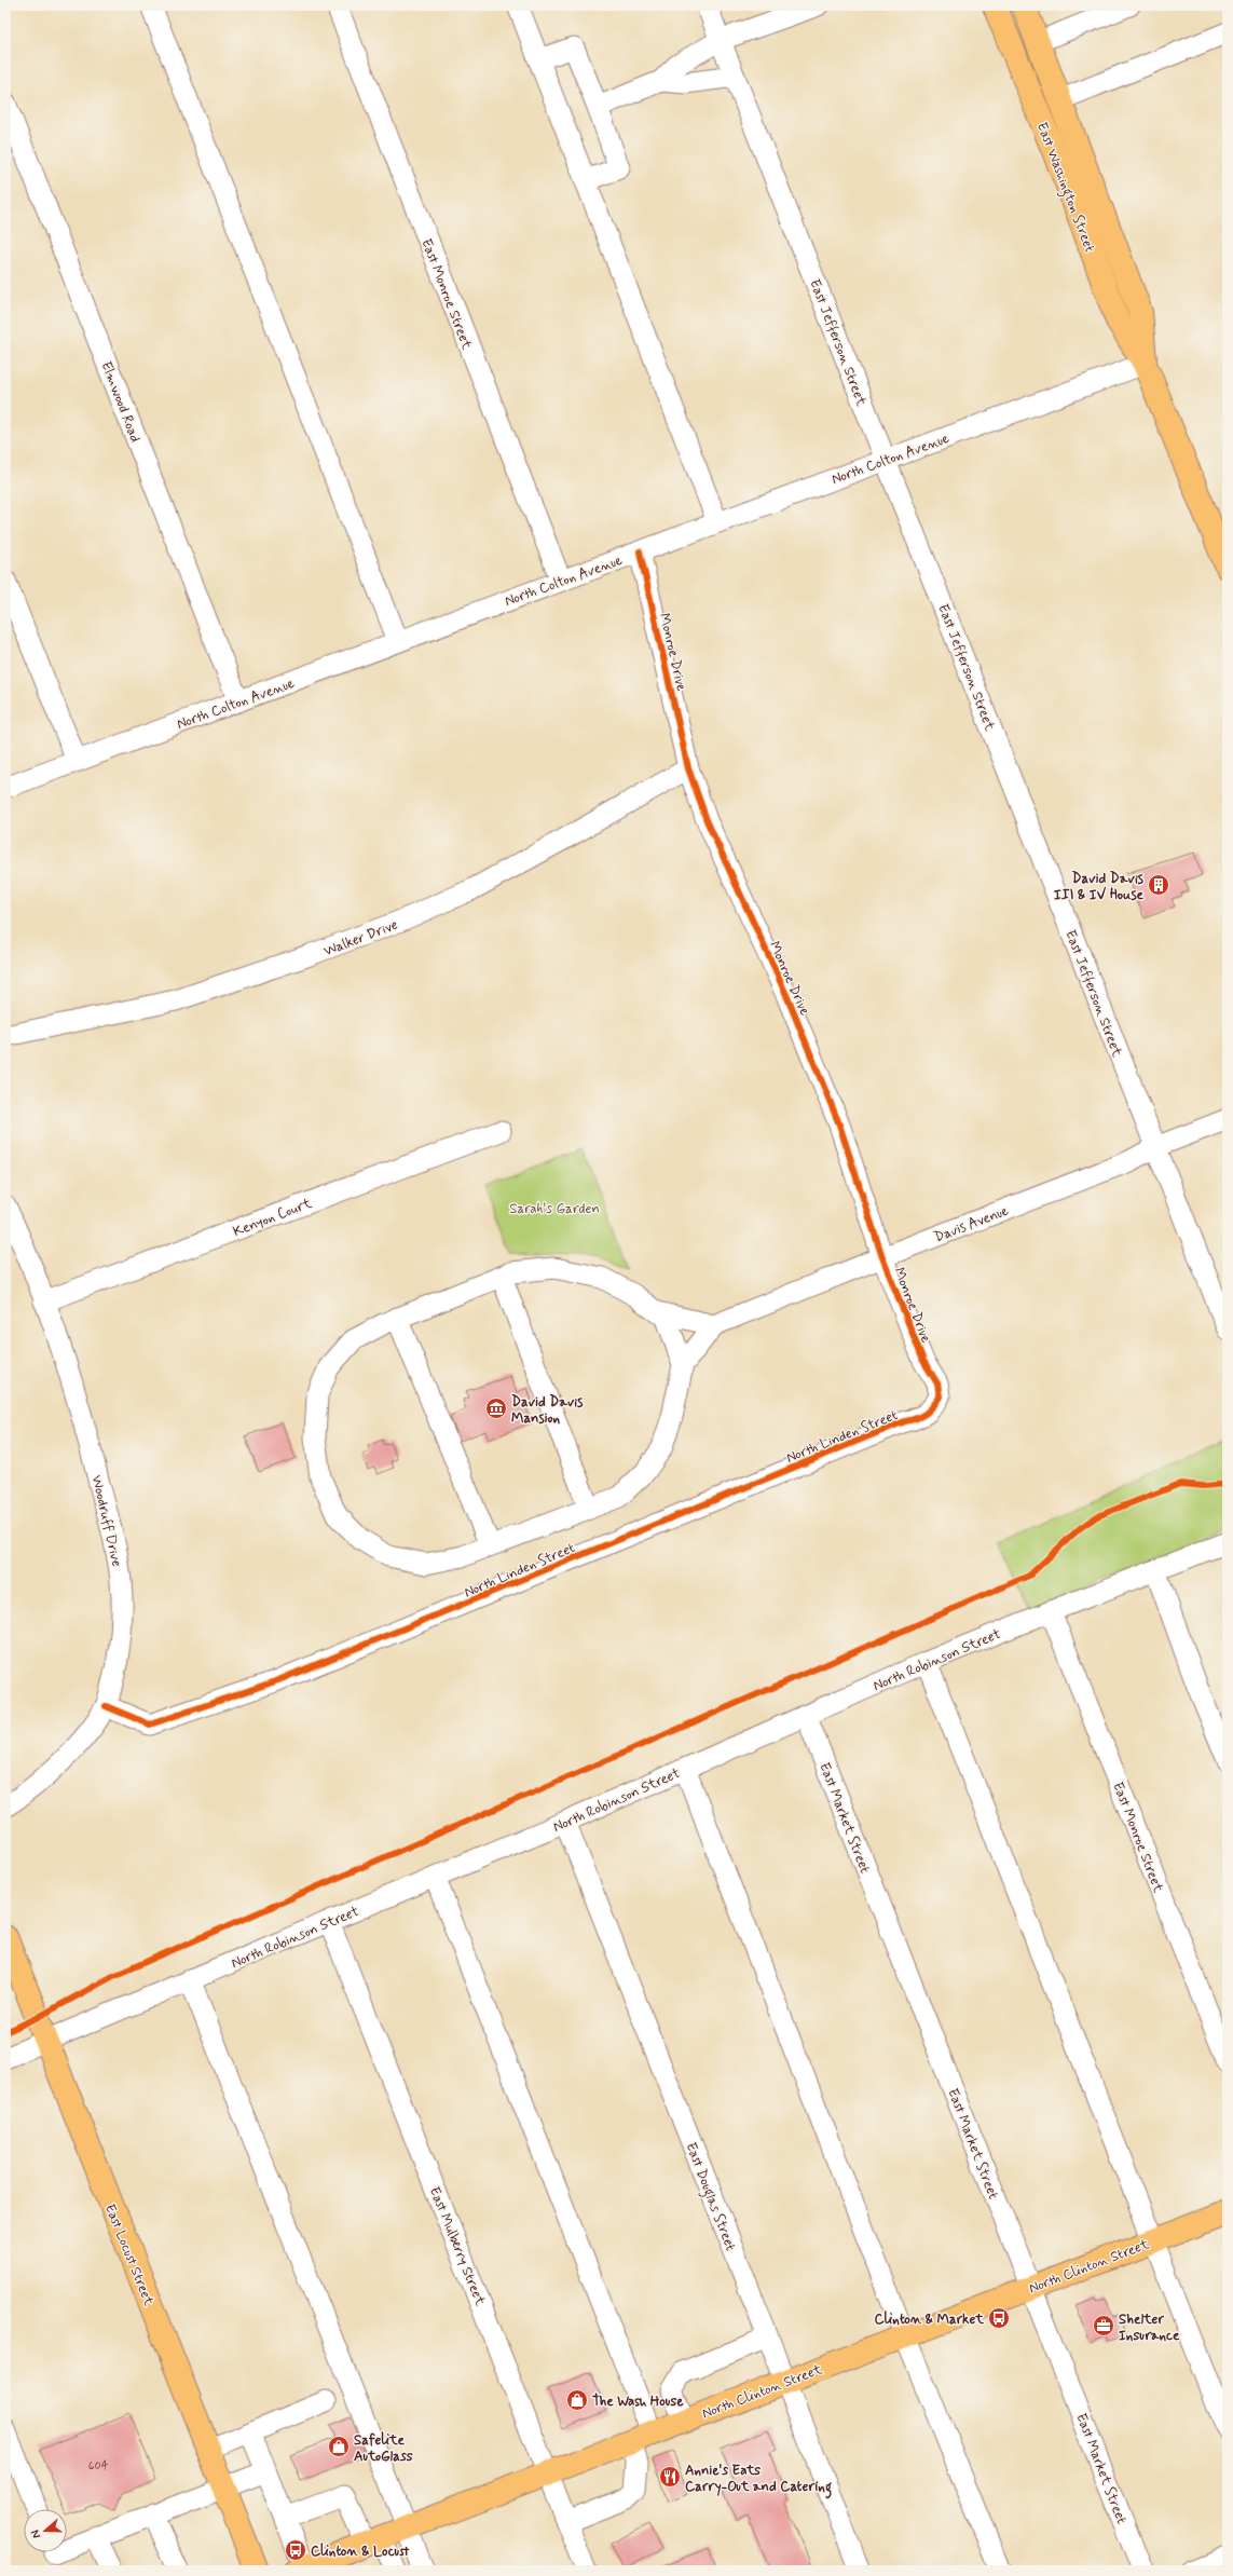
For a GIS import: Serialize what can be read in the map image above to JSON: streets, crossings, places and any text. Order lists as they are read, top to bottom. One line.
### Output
{"streets":{"main road":["East Washington Street","East Locust Street","North Clinton Street"],"street":["East Monroe Street","East Jefferson Street","Elmwood Road","North Colton Avenue","Monroe Drive","Walker Drive","Kenyon Court","Davis Avenue","North Linden Street","Woodruff Drive","North Robinson Street","East Market Street","East Douglas Street","East Mulberry Street"]},"crossings":[["East Washington Street","North Colton Avenue"],["East Monroe Street","North Colton Avenue"],["East Monroe Street","North Robinson Street"],["East Jefferson Street","North Colton Avenue"],["East Jefferson Street","Davis Avenue"],["Elmwood Road","North Colton Avenue"],["North Colton Avenue","Monroe Drive"],["Monroe Drive","Walker Drive"],["Monroe Drive","Davis Avenue"],["Monroe Drive","North Linden Street"],["Kenyon Court","Woodruff Drive"],["North Linden Street","Woodruff Drive"],["North Robinson Street","East Market Street"],["North Robinson Street","East Douglas Street"],["North Robinson Street","East Mulberry Street"],["North Robinson Street","East Locust Street"],["East Market Street","North Clinton Street"],["East Douglas Street","North Clinton Street"],["East Mulberry Street","North Clinton Street"]],"parks":["Sarah's Garden"],"places":{"building":["David Davis III & IV House"],"museum":["David Davis Mansion"],"bus stop":["Clinton & Market","Clinton & Locust"],"office":["Shelter Insurance"],"shop":["The Wash House","Safelite AutoGlass"],"restaurant":["Annie's Eats Carry-Out and Catering"]},"house_numbers":["604"],"north":"left"}
